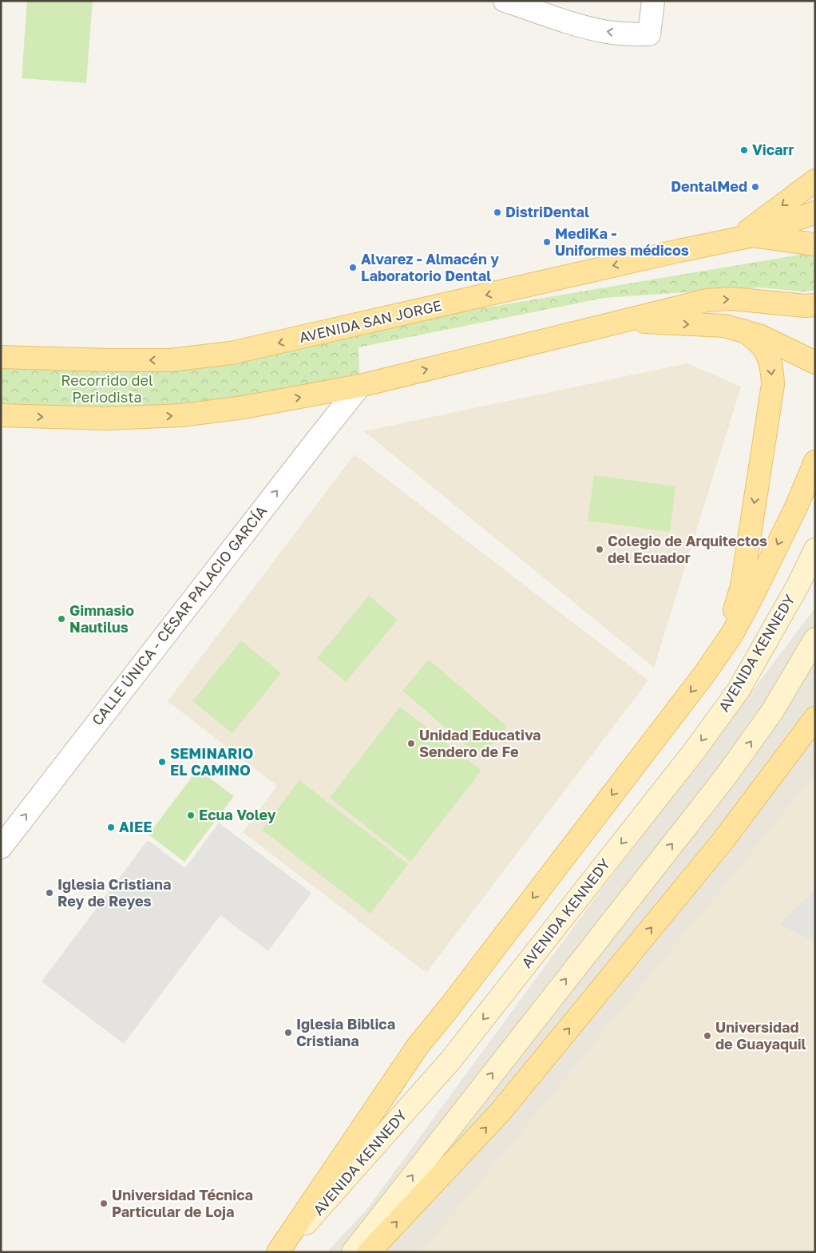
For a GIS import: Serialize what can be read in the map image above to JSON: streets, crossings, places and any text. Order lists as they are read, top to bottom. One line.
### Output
{"streets":{"main road":["AVENIDA SAN JORGE","AVENIDA KENNEDY"],"street":["CALLE ÚNICA - CÉSAR PALACIO GARCÍA"]},"one_way":["CALLE ÚNICA - CÉSAR PALACIO GARCÍA"],"parks":["Recorrido del Periodista"],"places":["Vicarr","DentalMed","DistriDental","MediKa - Uniformes médicos","Alvarez - Almacén y Laboratorio Dental","Colegio de Arquitectos del Ecuador","Gimnasio Nautilus","Unidad Educativa Sendero de Fe","SEMINARIO EL CAMINO","Ecua Voley","AIEE","Iglesia Cristiana Rey de Reyes","Iglesia Biblica Cristiana","Universidad de Guayaquil","Universidad Técnica Particular de Loja"]}
